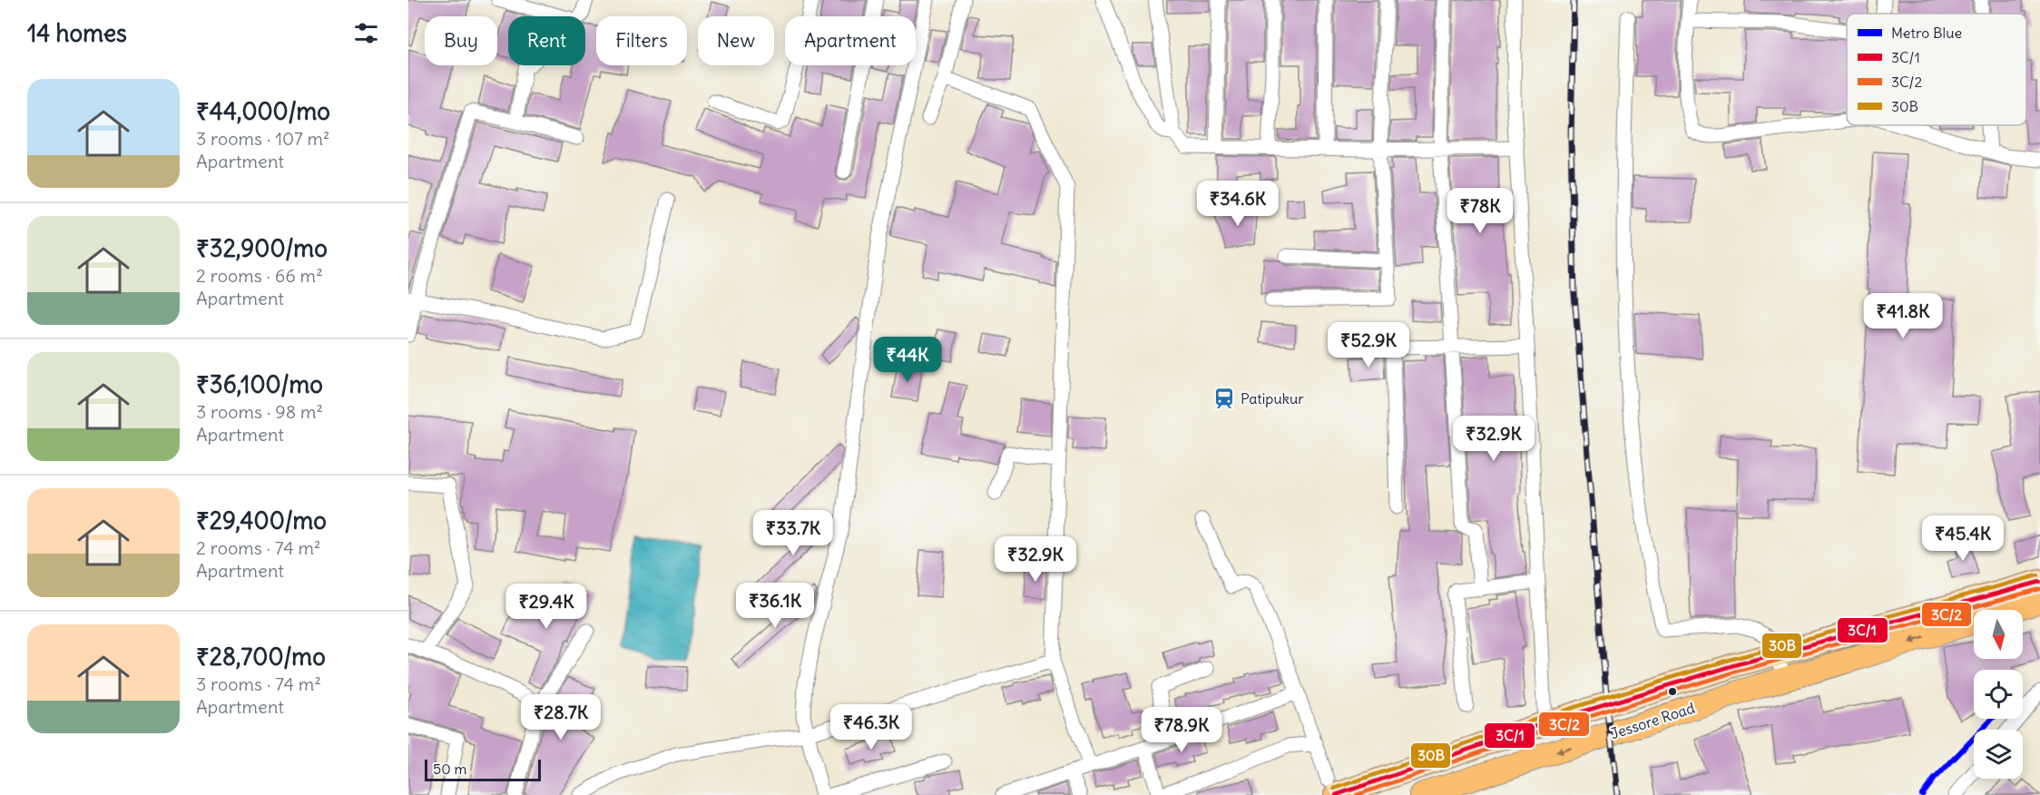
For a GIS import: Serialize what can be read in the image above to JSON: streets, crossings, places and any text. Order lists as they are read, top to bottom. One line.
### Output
{"streets":{"main road":["Jessore Road"]},"places":{"station":["Patipukur"]},"lines":["transit line 30B","transit line 3C/1","transit line 3C/2","metro line Blue"],"legend":["Metro Blue","3C/1","3C/2","30B"],"scale_bar":"50 m","north":"bottom","page":{"heading":"14 homes","chip":["Buy","Rent","Filters","New","Apartment"],"list":[{"name":"₹44,000/mo","note":"3 rooms · 107 m² · Apartment"},{"name":"₹32,900/mo","note":"2 rooms · 66 m² · Apartment"},{"name":"₹36,100/mo","note":"3 rooms · 98 m² · Apartment"},{"name":"₹29,400/mo","note":"2 rooms · 74 m² · Apartment"},{"name":"₹28,700/mo","note":"3 rooms · 74 m² · Apartment"}],"price":["₹34.6K","₹78K","₹41.8K","₹52.9K","₹44K","₹32.9K","₹33.7K","₹45.4K","₹32.9K","₹36.1K","₹29.4K","₹28.7K","₹46.3K","₹78.9K"],"scale":"50 m"}}
